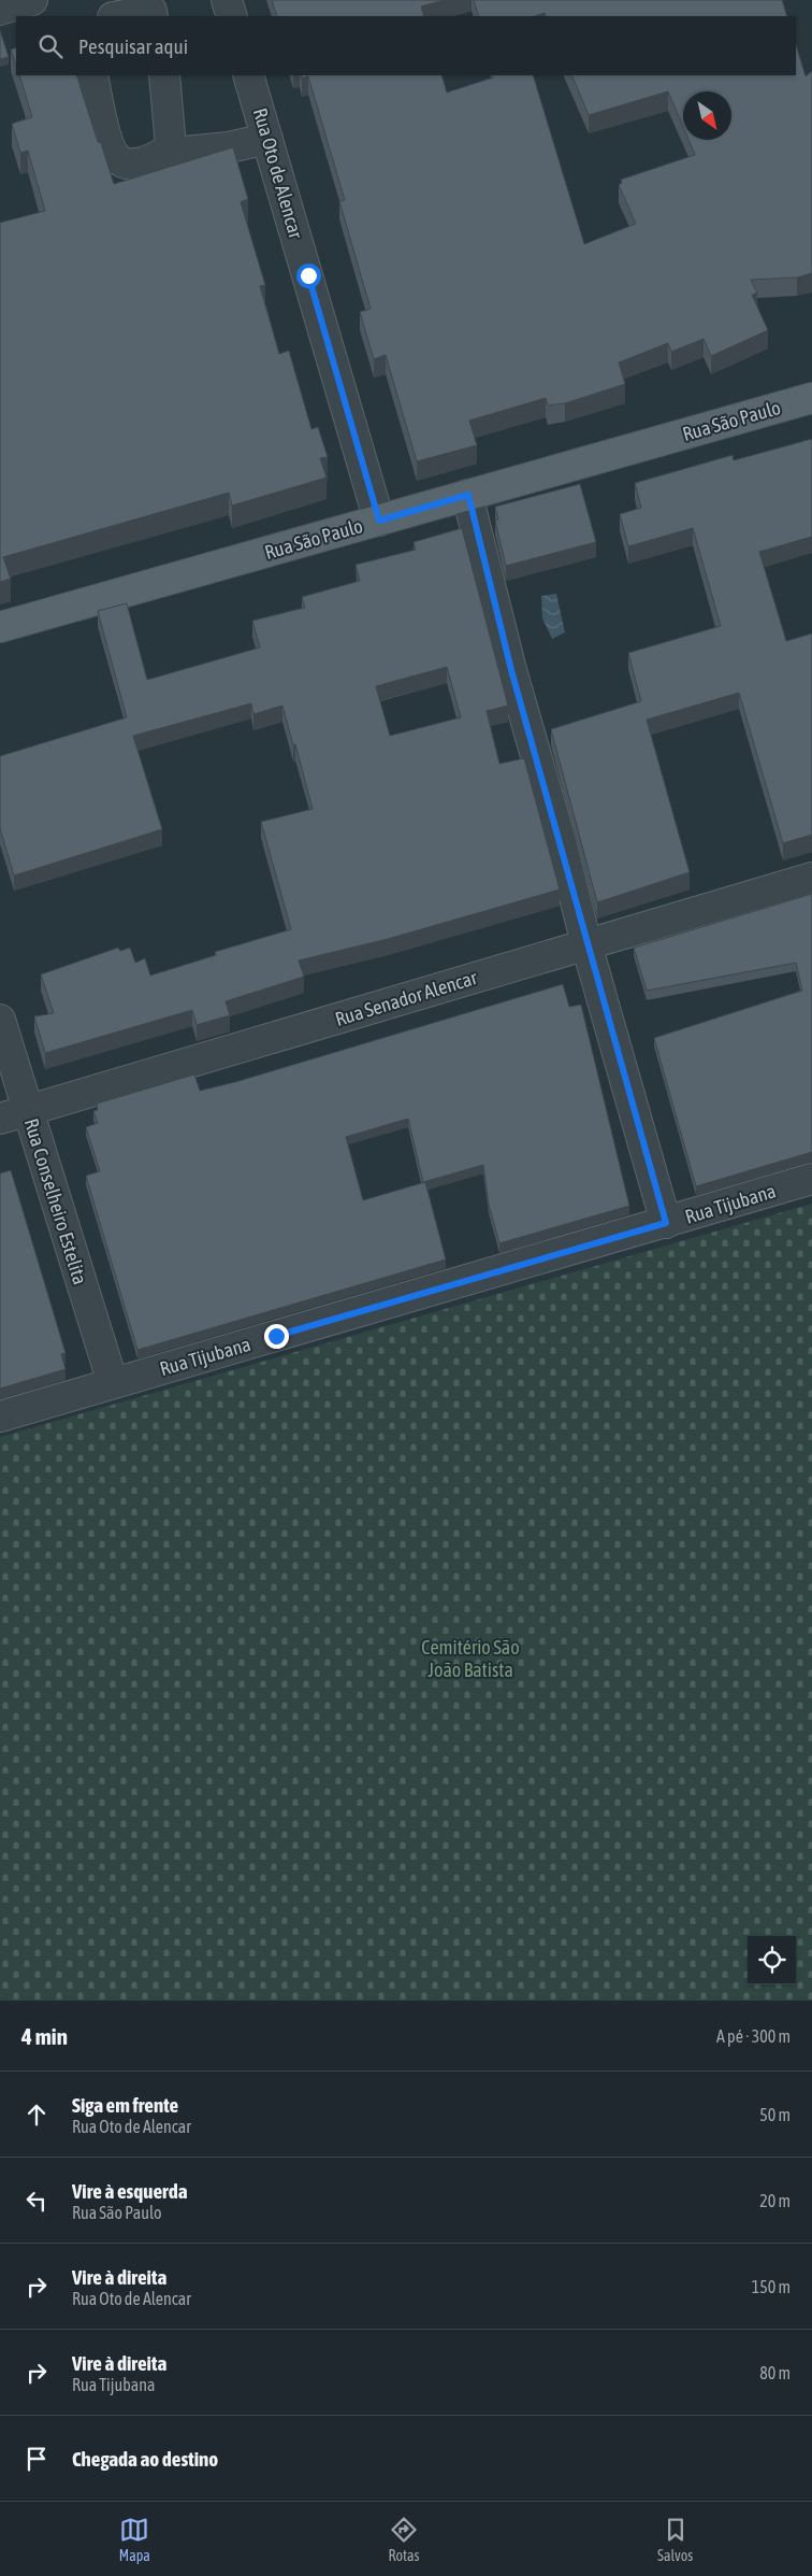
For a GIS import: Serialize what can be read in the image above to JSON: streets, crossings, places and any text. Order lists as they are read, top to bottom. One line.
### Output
{"streets":{"main road":["Rua São Paulo"],"street":["Rua Oto de Alencar","Rua Senador Alencar","Rua Conselheiro Estelita","Rua Tijubana"]},"crossings":[["Rua Oto de Alencar","Rua São Paulo"],["Rua Senador Alencar","Rua Conselheiro Estelita"],["Rua Conselheiro Estelita","Rua Tijubana"]],"parks":["Cemitério São João Batista"],"north":"bottom right","page":{"search":"Pesquisar aqui","heading":["4 min","A pé · 300 m"],"list":[["Siga em frente","Rua Oto de Alencar","50 m"],["Vire à esquerda","Rua São Paulo","20 m"],["Vire à direita","Rua Oto de Alencar","150 m"],["Vire à direita","Rua Tijubana","80 m"],"Chegada ao destino"],"nav":["Mapa","Rotas","Salvos"]}}
